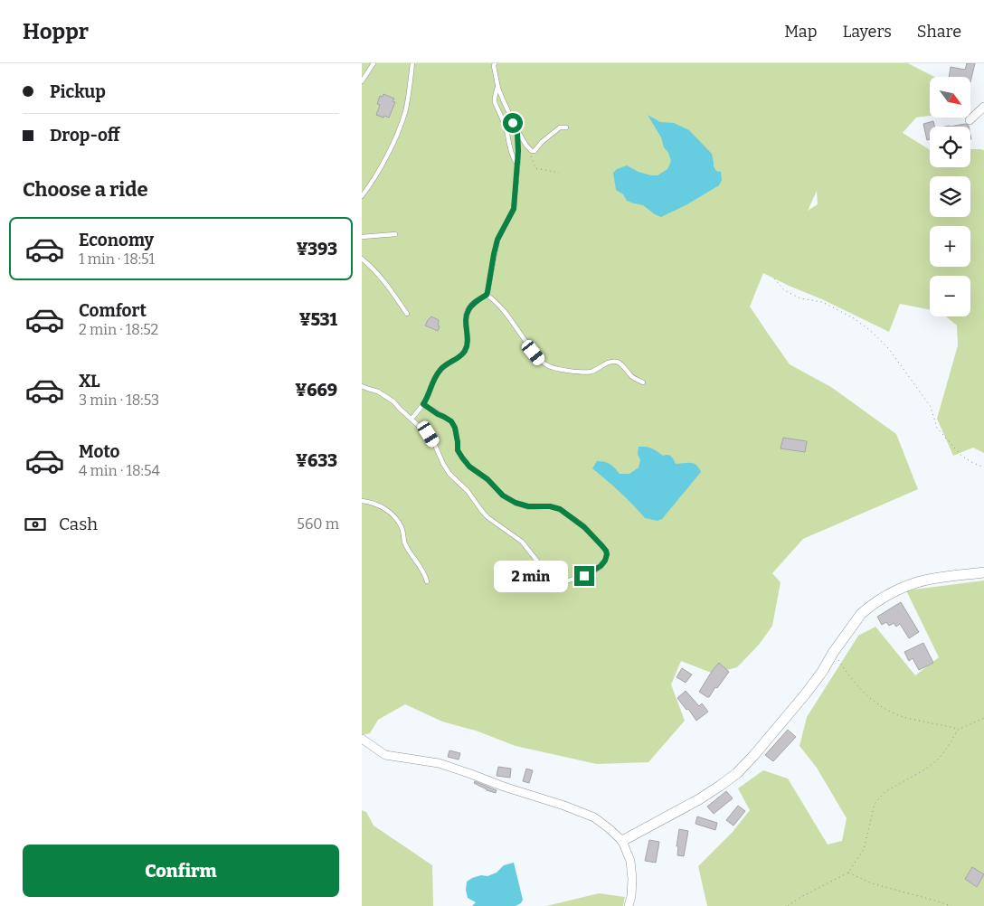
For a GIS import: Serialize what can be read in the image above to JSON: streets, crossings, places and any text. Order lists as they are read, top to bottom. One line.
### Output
{"north":"bottom right","page":{"header":"Hoppr","nav":["Map","Layers","Share"],"banner":["Pickup","Drop-off"],"map_buttons":["+","−"],"heading":"Choose a ride","list":[{"name":"Economy","note":"1 min · 18:51","value":"¥393"},{"name":"Comfort","note":"2 min · 18:52","value":"¥531"},{"name":"XL","note":"3 min · 18:53","value":"¥669"},{"name":"Moto","note":"4 min · 18:54","value":"¥633"}],"pay":["Cash","560 m"],"bubble":"2 min","buttons":"Confirm"}}
